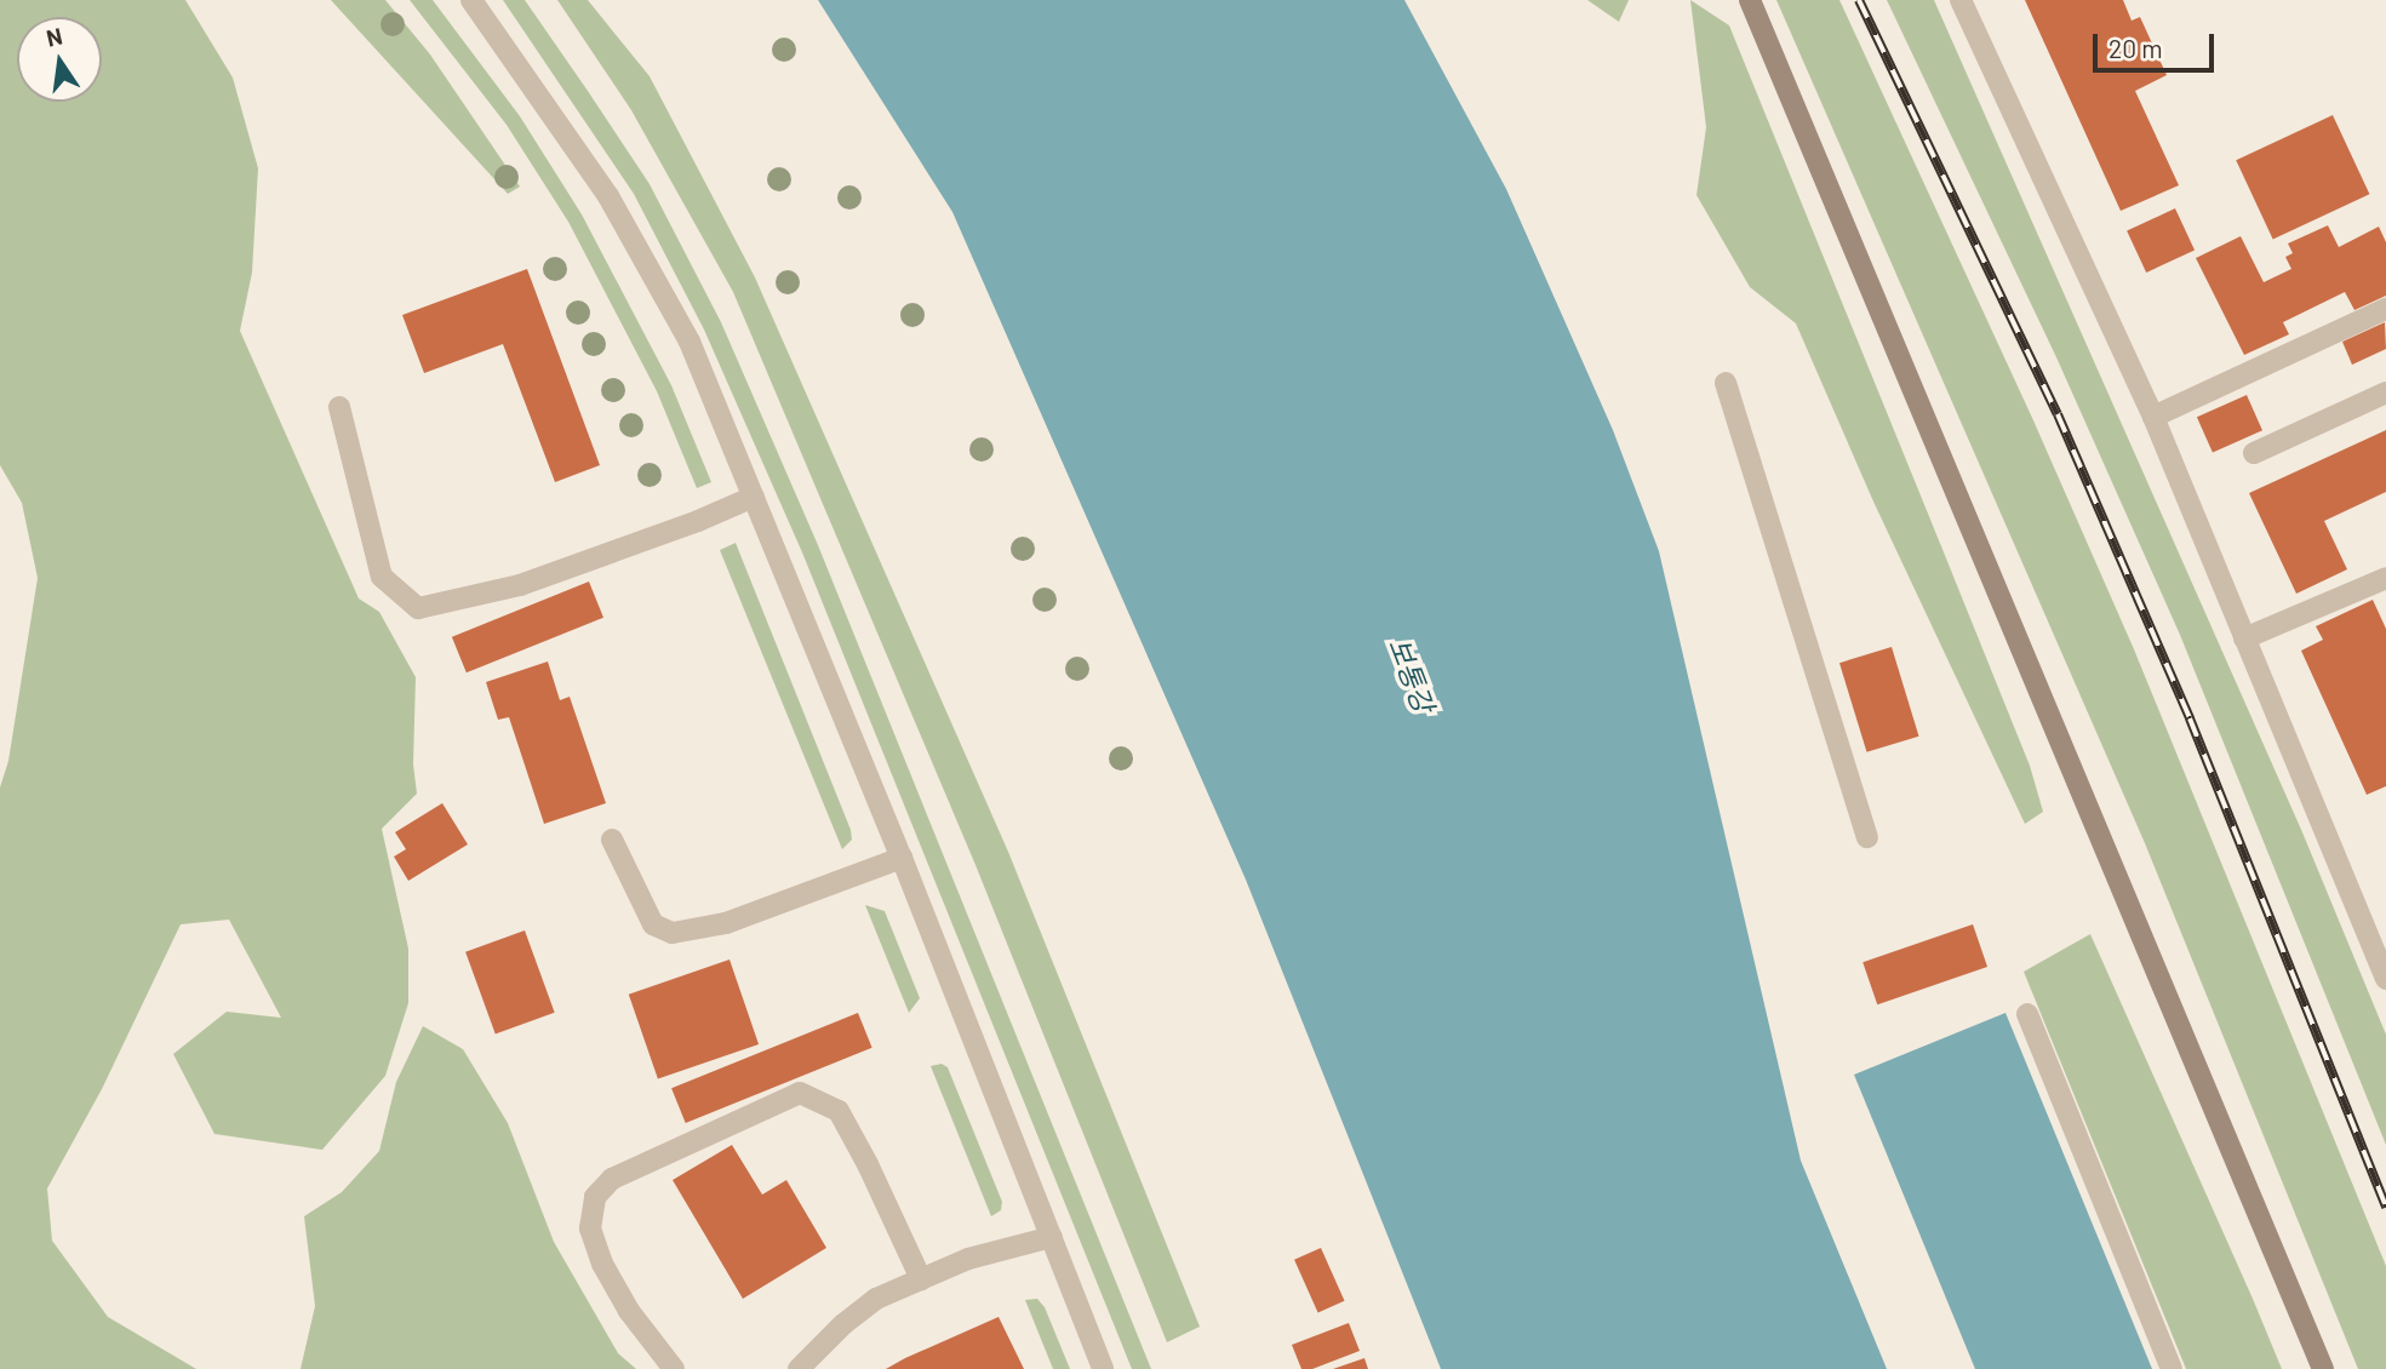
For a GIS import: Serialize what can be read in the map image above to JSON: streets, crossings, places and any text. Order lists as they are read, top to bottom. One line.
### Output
{"water":["보통강"],"scale_bar":"20 m","north":"top"}
